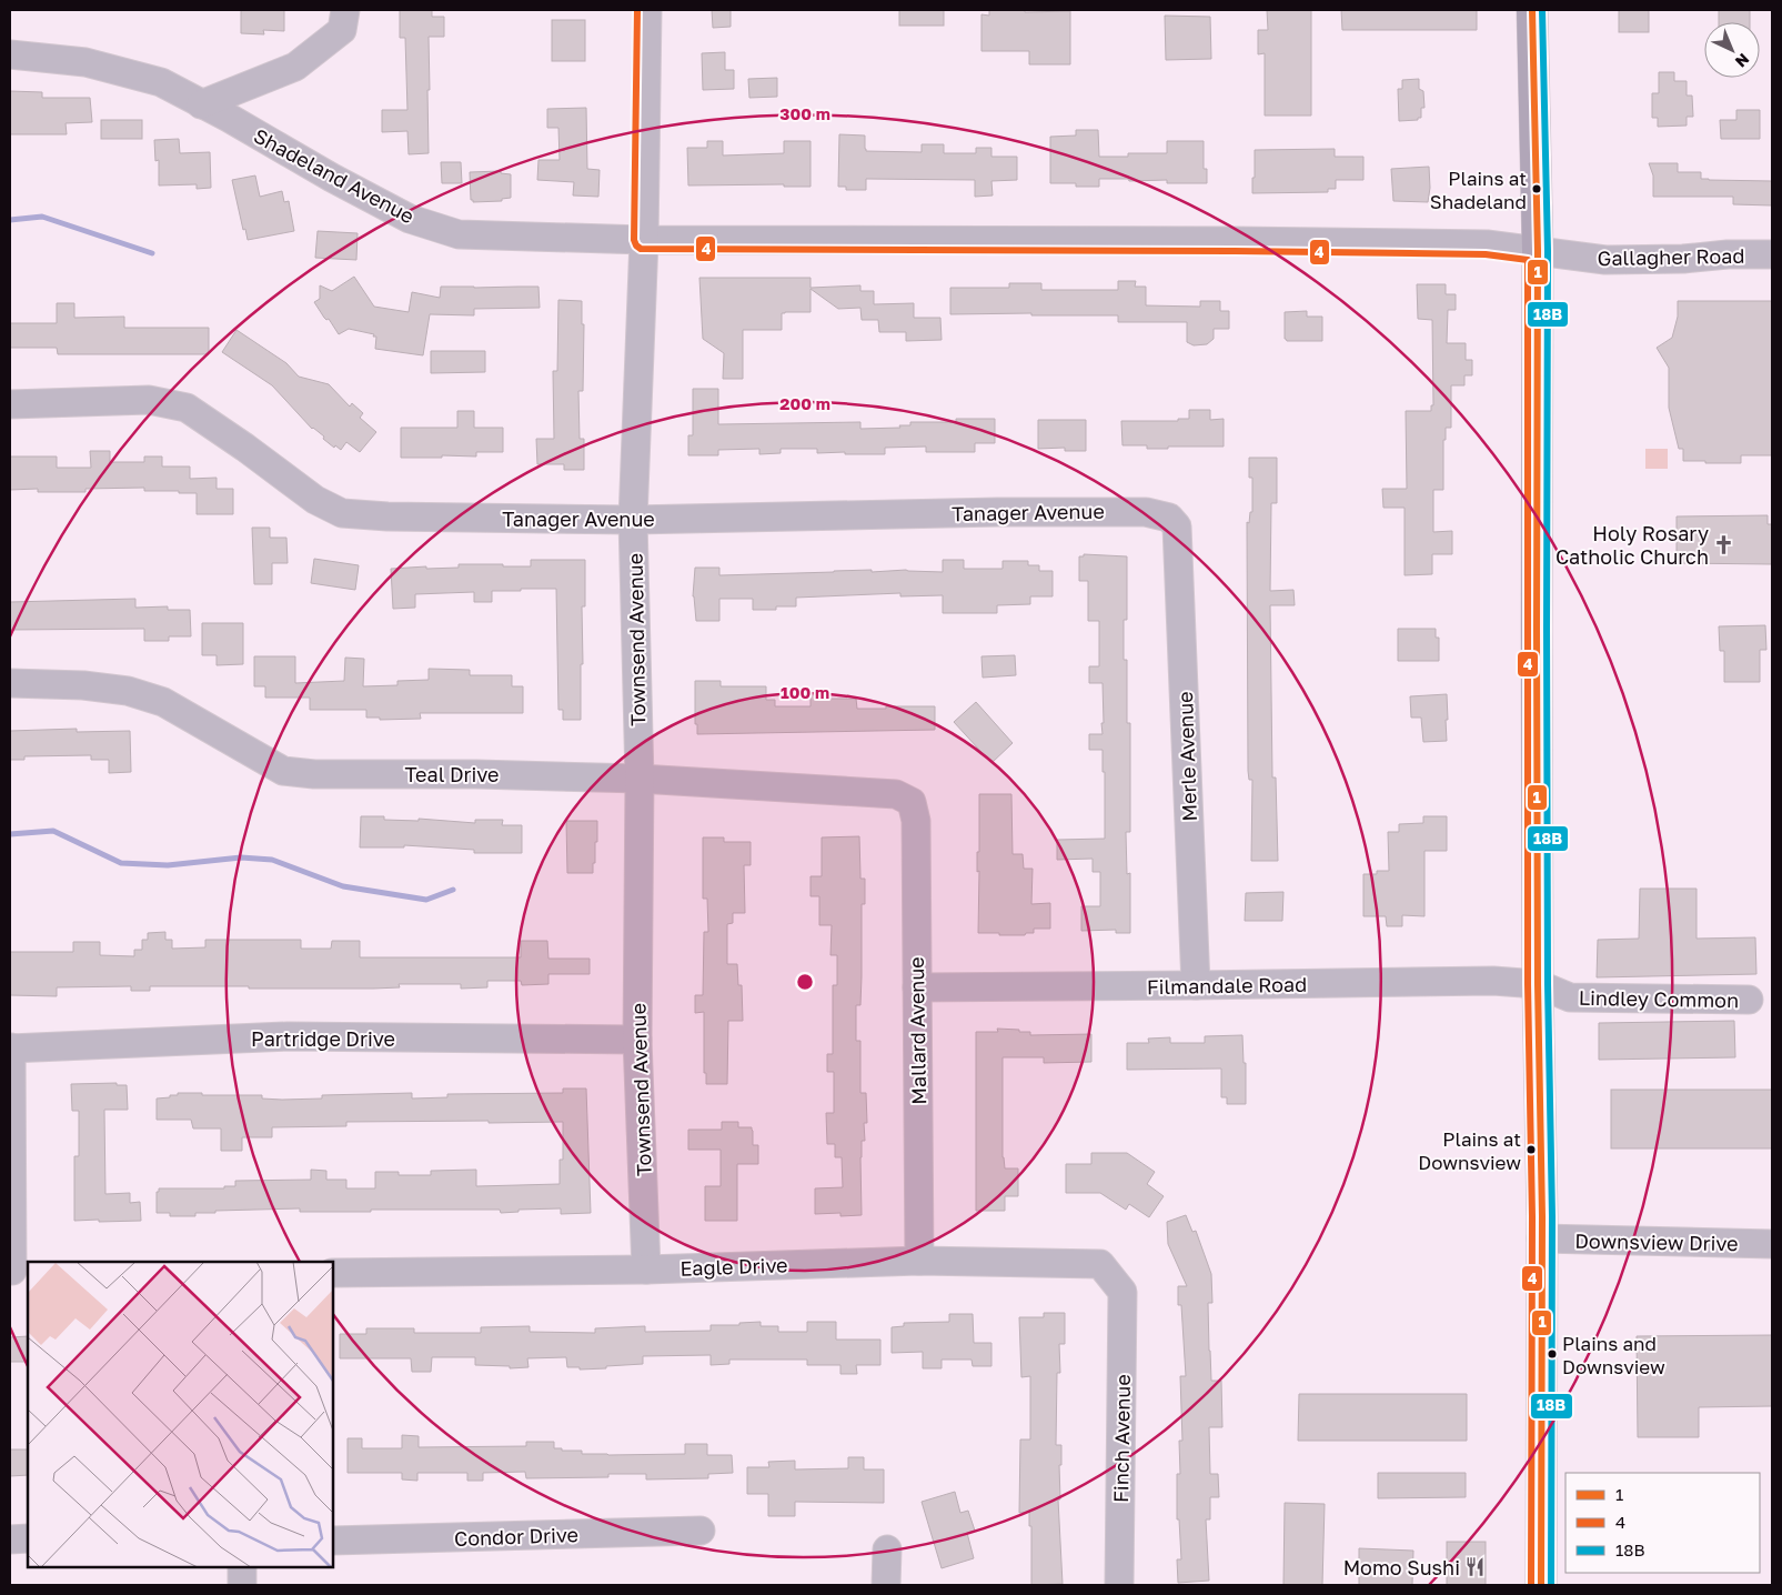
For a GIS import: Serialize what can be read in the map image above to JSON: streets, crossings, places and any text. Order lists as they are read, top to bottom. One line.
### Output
{"streets":{"street":["Shadeland Avenue","Gallagher Road","Tanager Avenue","Townsend Avenue","Merle Avenue","Teal Drive","Filmandale Road","Lindley Common","Mallard Avenue","Partridge Drive","Downsview Drive","Eagle Drive","Finch Avenue","Condor Drive"]},"crossings":[["Shadeland Avenue","Gallagher Road"],["Shadeland Avenue","Townsend Avenue"],["Tanager Avenue","Townsend Avenue"],["Tanager Avenue","Merle Avenue"],["Townsend Avenue","Teal Drive"],["Townsend Avenue","Partridge Drive"],["Townsend Avenue","Eagle Drive"],["Merle Avenue","Filmandale Road"],["Teal Drive","Mallard Avenue"],["Filmandale Road","Lindley Common"],["Filmandale Road","Mallard Avenue"],["Mallard Avenue","Eagle Drive"],["Eagle Drive","Finch Avenue"]],"places":{"other":["Plains at Shadeland","Plains at Downsview","Plains and Downsview"],"church":["Holy Rosary Catholic Church"],"restaurant":["Momo Sushi"]},"lines":["transit line 1","transit line 4","transit line 18B"],"legend":["1","4","18B"],"north":"bottom right","rings":["300 m","200 m","100 m"]}
